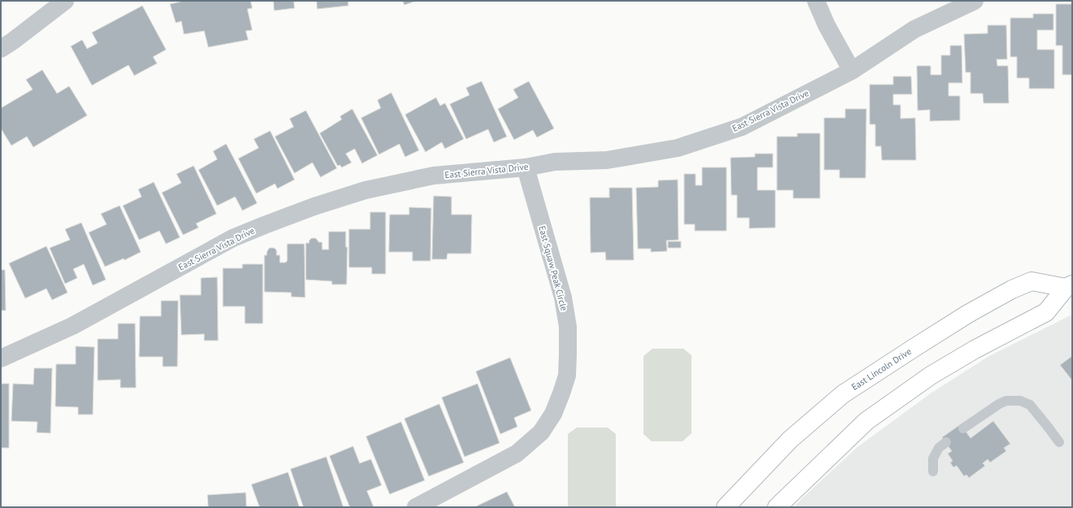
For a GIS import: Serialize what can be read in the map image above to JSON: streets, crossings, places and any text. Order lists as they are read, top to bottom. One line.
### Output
{"streets":{"main road":["East Lincoln Drive"],"street":["East Sierra Vista Drive","East Squaw Peak Circle"]},"crossings":[["East Sierra Vista Drive","East Squaw Peak Circle"]]}
